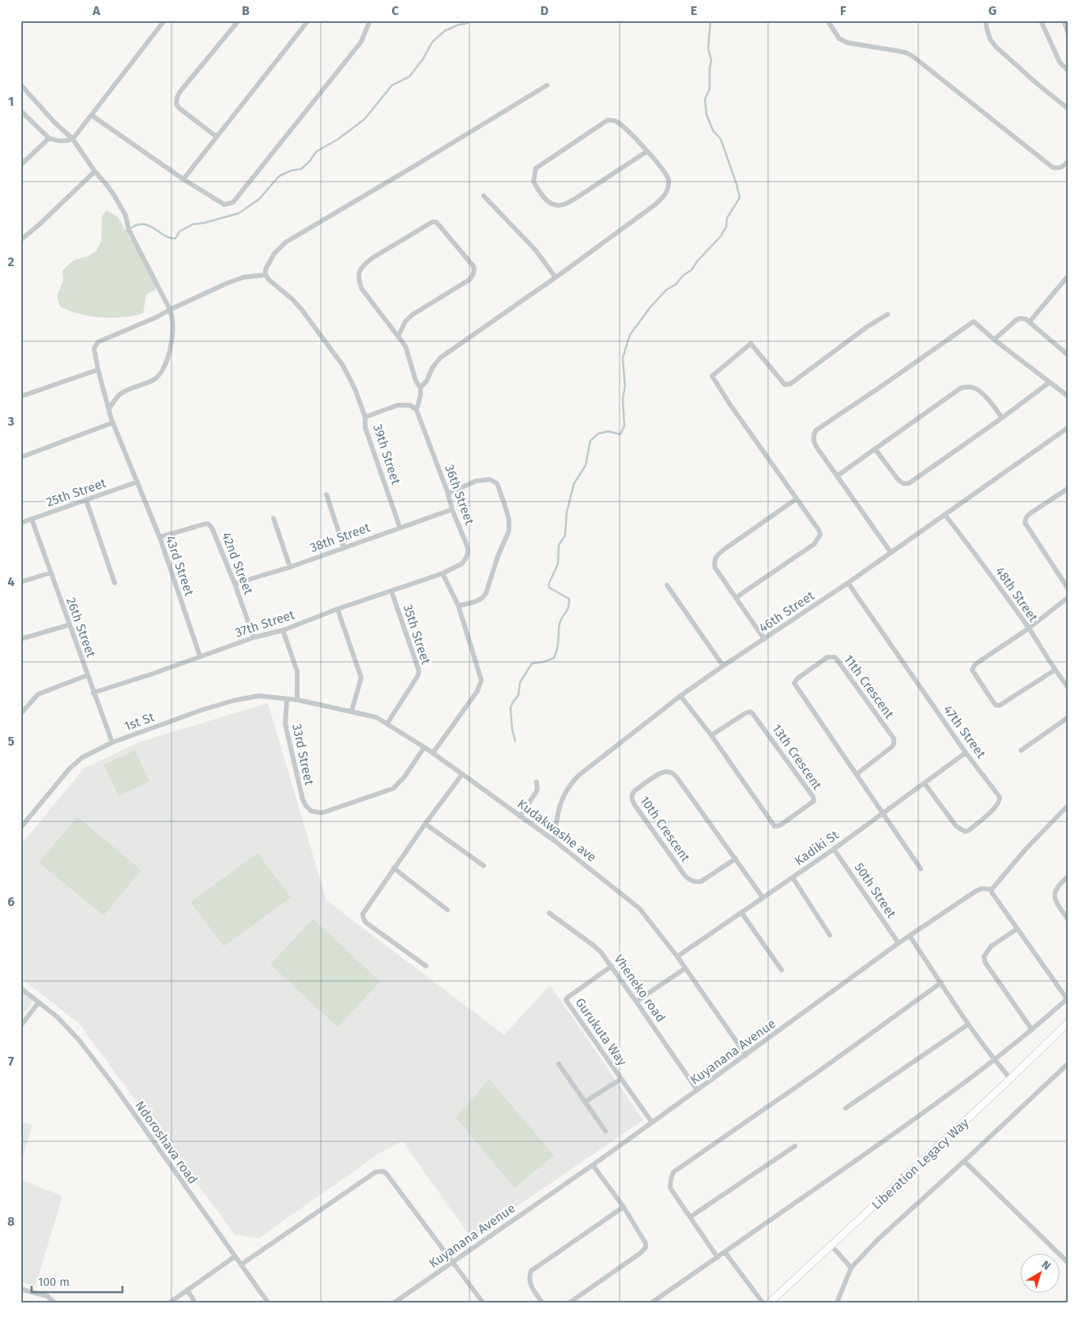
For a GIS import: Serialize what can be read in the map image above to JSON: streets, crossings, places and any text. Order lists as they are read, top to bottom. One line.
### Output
{"streets":{"main road":["Liberation Legacy Way"],"street":["39th Street","25th Street","36th Street","38th Street","42nd Street","43rd Street","48th Street","46th Street","37th Street","26th Street","35th Street","11th Crescent","1st St","47th Street","33rd Street","13th Crescent","10th Crescent","Kudakwashe ave","Kadiki St","50th Street","Vheneko road","Gurukuta Way","Kuyanana Avenue","Ndoroshava road"]},"crossings":[["39th Street","36th Street"],["39th Street","38th Street"],["25th Street","43rd Street"],["25th Street","26th Street"],["36th Street","38th Street"],["36th Street","37th Street"],["38th Street","42nd Street"],["42nd Street","43rd Street"],["42nd Street","37th Street"],["43rd Street","37th Street"],["48th Street","46th Street"],["46th Street","47th Street"],["46th Street","13th Crescent"],["46th Street","Kudakwashe ave"],["37th Street","26th Street"],["37th Street","35th Street"],["26th Street","1st St"],["35th Street","Kudakwashe ave"],["11th Crescent","Kadiki St"],["1st St","33rd Street"],["1st St","Kudakwashe ave"],["47th Street","Kadiki St"],["33rd Street","Kudakwashe ave"],["10th Crescent","Kadiki St"],["Kudakwashe ave","Kadiki St"],["Kudakwashe ave","Kuyanana Avenue"],["Kadiki St","50th Street"],["50th Street","Kuyanana Avenue"],["Vheneko road","Gurukuta Way"],["Vheneko road","Kuyanana Avenue"],["Gurukuta Way","Kuyanana Avenue"]],"scale_bar":"100 m","north":"top right","grid":{"columns":["A","B","C","D","E","F","G"],"rows":["1","2","3","4","5","6","7","8"]}}
